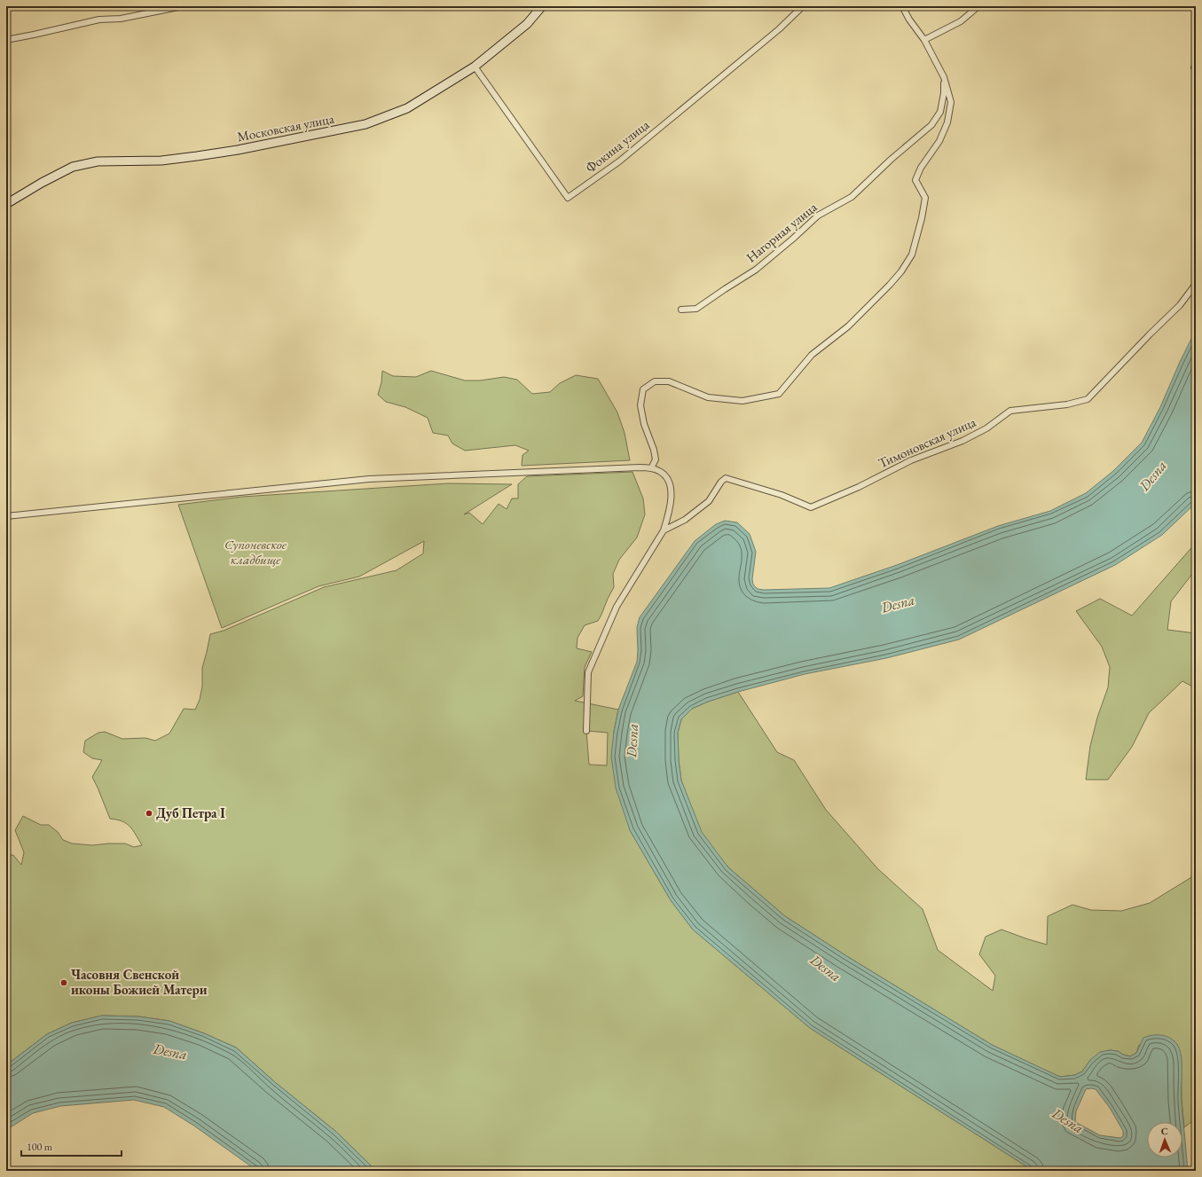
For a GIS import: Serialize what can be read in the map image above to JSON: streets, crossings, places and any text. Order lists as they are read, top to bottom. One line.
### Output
{"streets":{"street":["Московская улица","Фокина улица","Нагорная улица","Тимоновская улица"]},"crossings":[["Московская улица","Фокина улица"]],"water":["Desna"],"parks":["Супоневское кладбище"],"places":["Дуб Петра I","Часовня Свенской иконы Божией Матери"],"scale_bar":"100 m","north":"top"}
